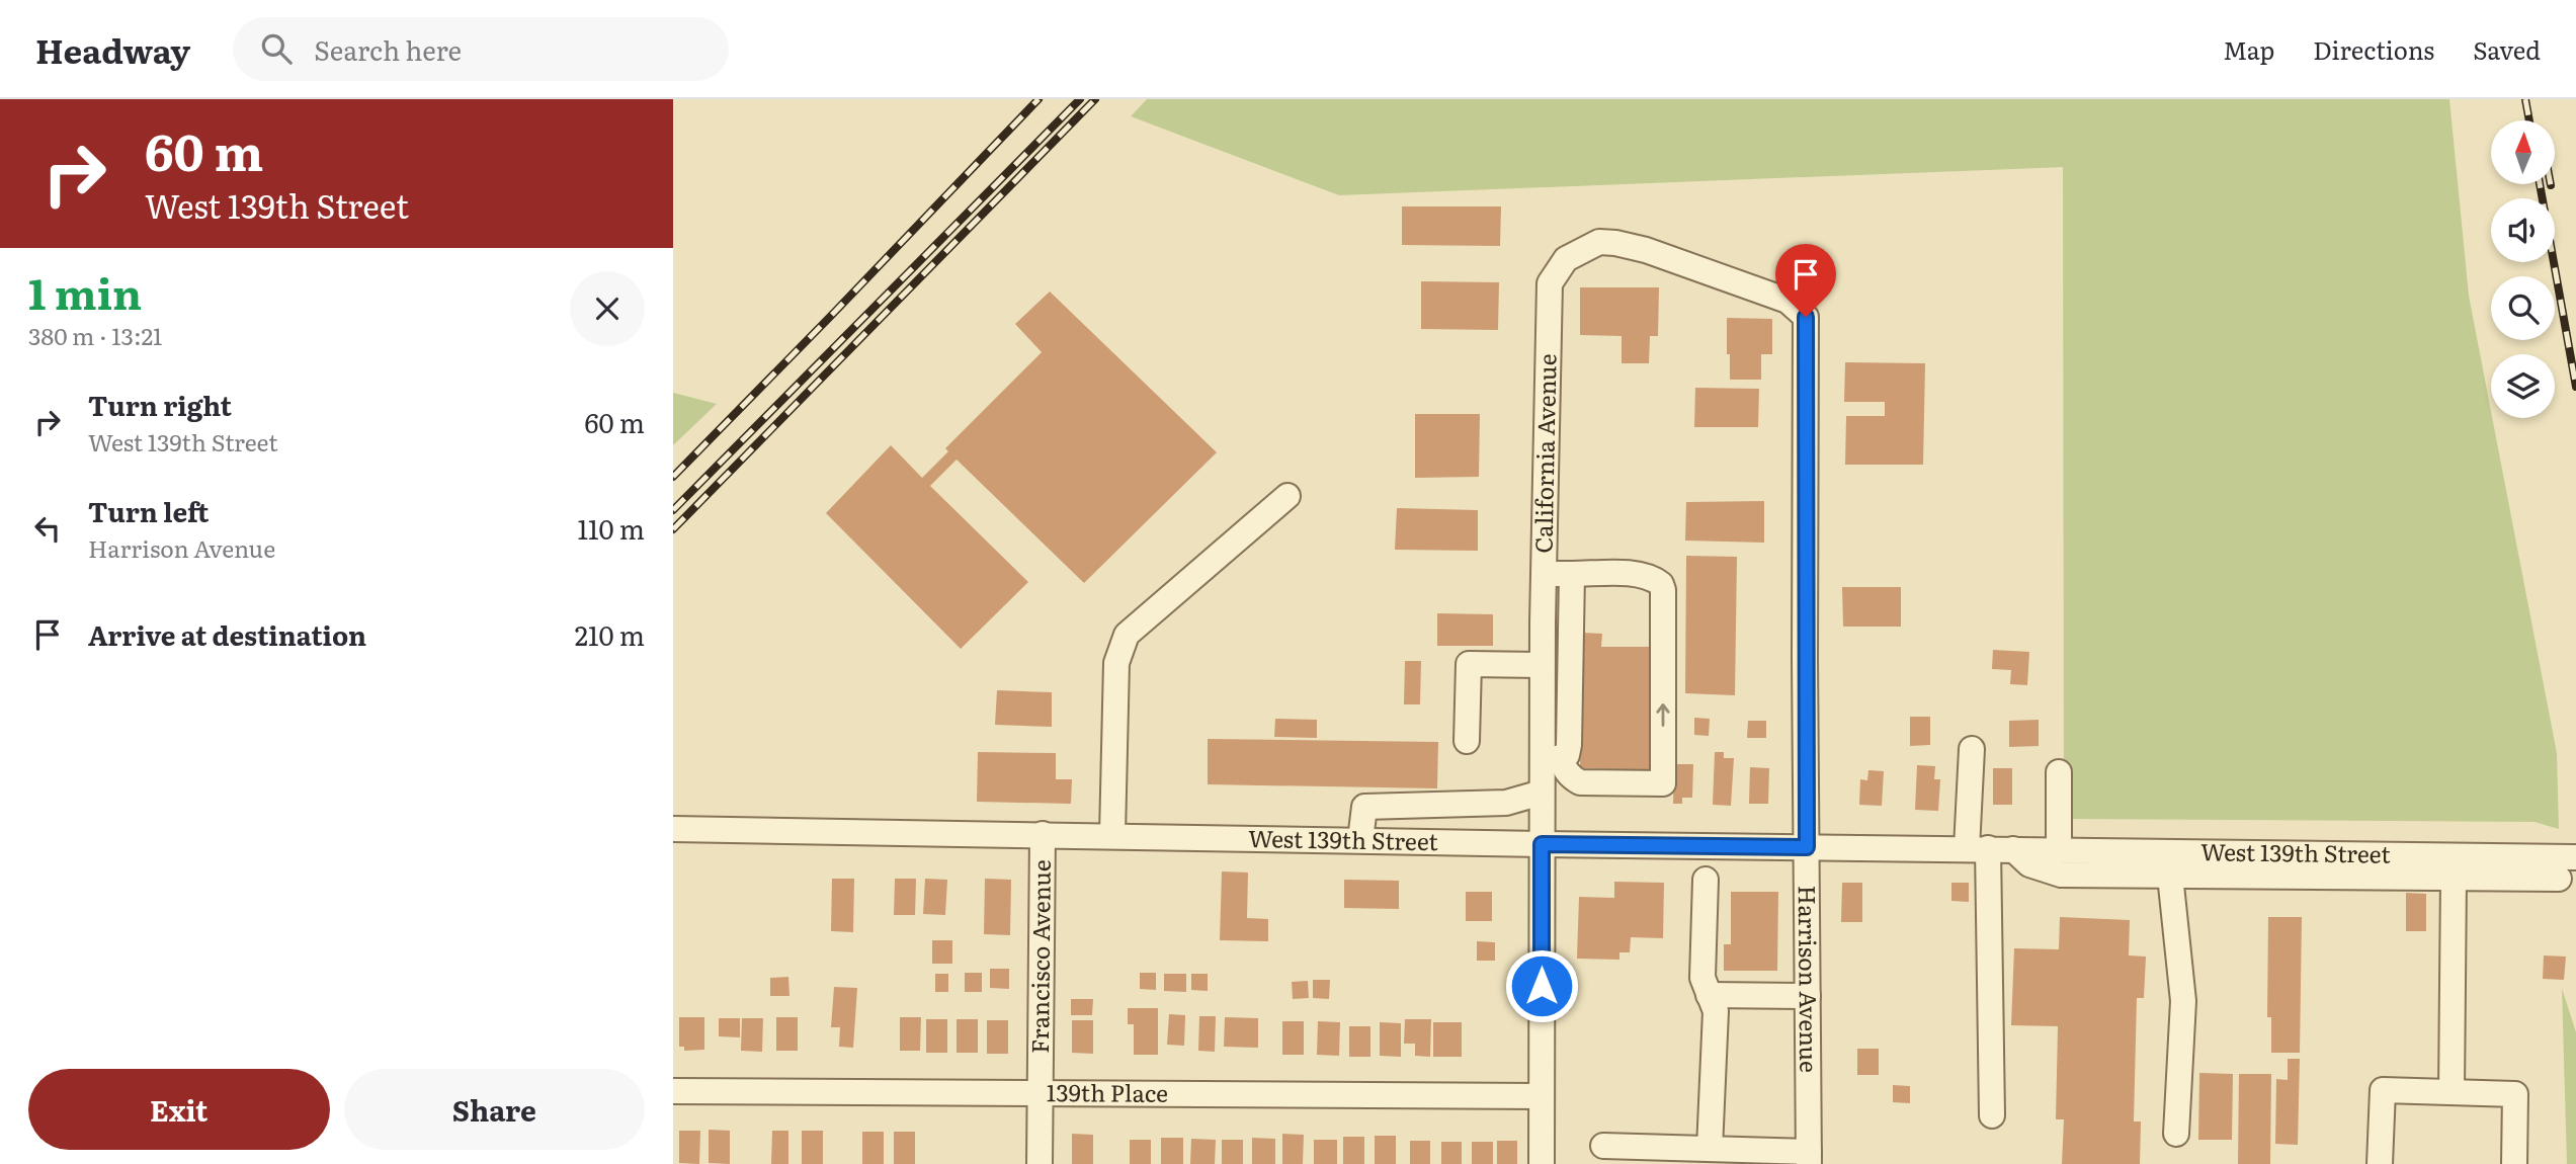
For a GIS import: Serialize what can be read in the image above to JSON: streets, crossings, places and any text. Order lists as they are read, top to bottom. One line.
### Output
{"streets":{"street":["California Avenue","West 139th Street","Francisco Avenue","Harrison Avenue","139th Place"]},"crossings":[["California Avenue","Harrison Avenue"],["West 139th Street","Francisco Avenue"],["West 139th Street","Harrison Avenue"],["Francisco Avenue","139th Place"]],"north":"top","page":{"header":"Headway","search":"Search here","nav":["Map","Directions","Saved"],"turn":["60 m","West 139th Street"],"heading":["1 min","380 m · 13:21"],"list":[{"name":"Turn right","note":"West 139th Street","value":"60 m"},{"name":"Turn left","note":"Harrison Avenue","value":"110 m"},{"name":"Arrive at destination","value":"210 m"}],"buttons":["Exit","Share"]}}
